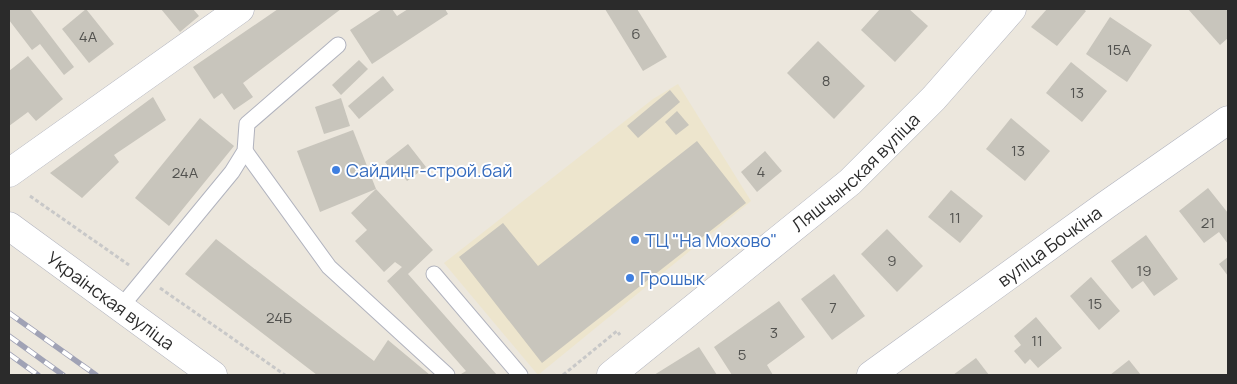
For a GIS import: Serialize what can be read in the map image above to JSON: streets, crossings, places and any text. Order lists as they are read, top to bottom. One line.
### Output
{"streets":{"street":["Ляшчынская вуліца","вуліца Бочкіна","Украінская вуліца"]},"places":["Сайдинг-строй.бай","ТЦ \"На Мохово\"","Грошык"],"house_numbers":["6","4А","15А","8","13","13","4","24А","11","21","9","19","15","7","24Б","3","11","5"]}
